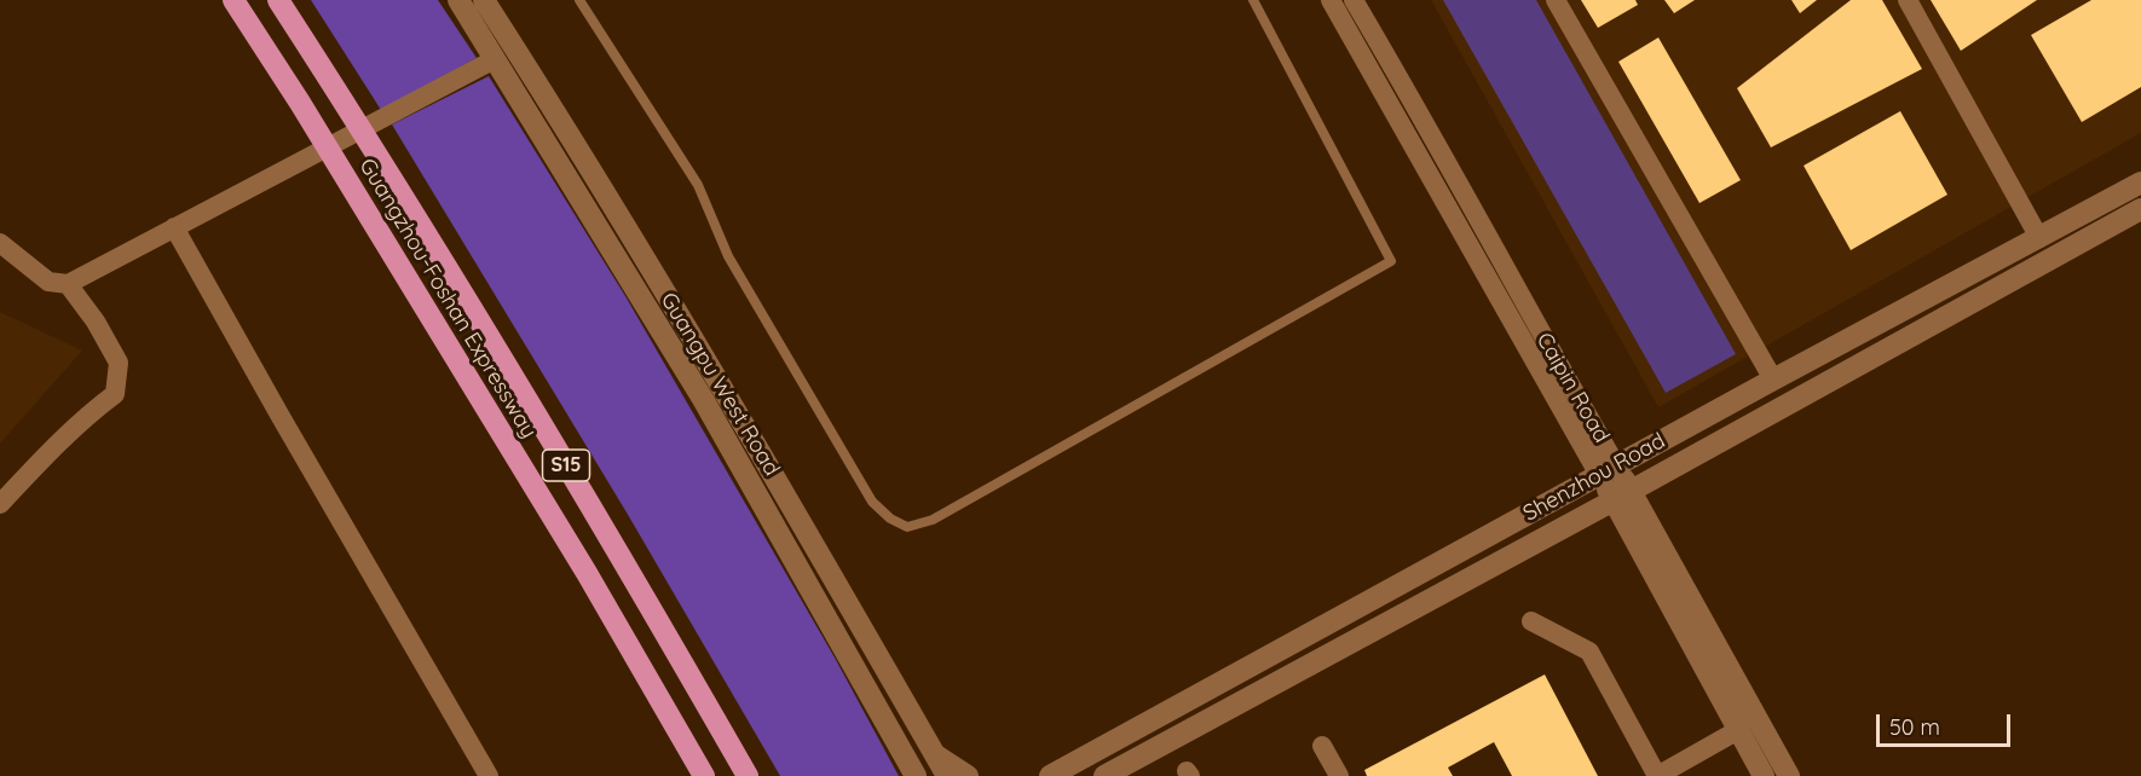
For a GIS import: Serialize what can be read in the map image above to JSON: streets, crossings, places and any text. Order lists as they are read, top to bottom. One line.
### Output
{"streets":{"highway":["Guangzhou-Foshan Expressway","S15"],"street":["Guangpu West Road","Caipin Road","Shenzhou Road"]},"crossings":[["Caipin Road","Shenzhou Road"]],"scale_bar":"50 m"}
